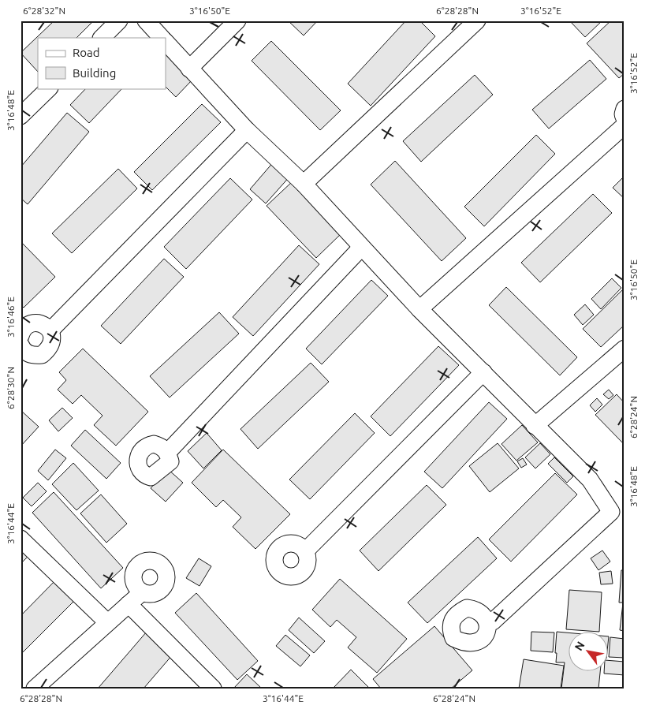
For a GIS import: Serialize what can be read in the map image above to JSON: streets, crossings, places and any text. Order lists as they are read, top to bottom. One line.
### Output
{"legend":["Road","Building"],"north":"top left","coordinates":["6°28'32\"N","3°16'50\"E","6°28'28\"N","3°16'52\"E","3°16'48\"E","3°16'46\"E","6°28'30\"N","6°28'24\"N","3°16'44\"E"]}
